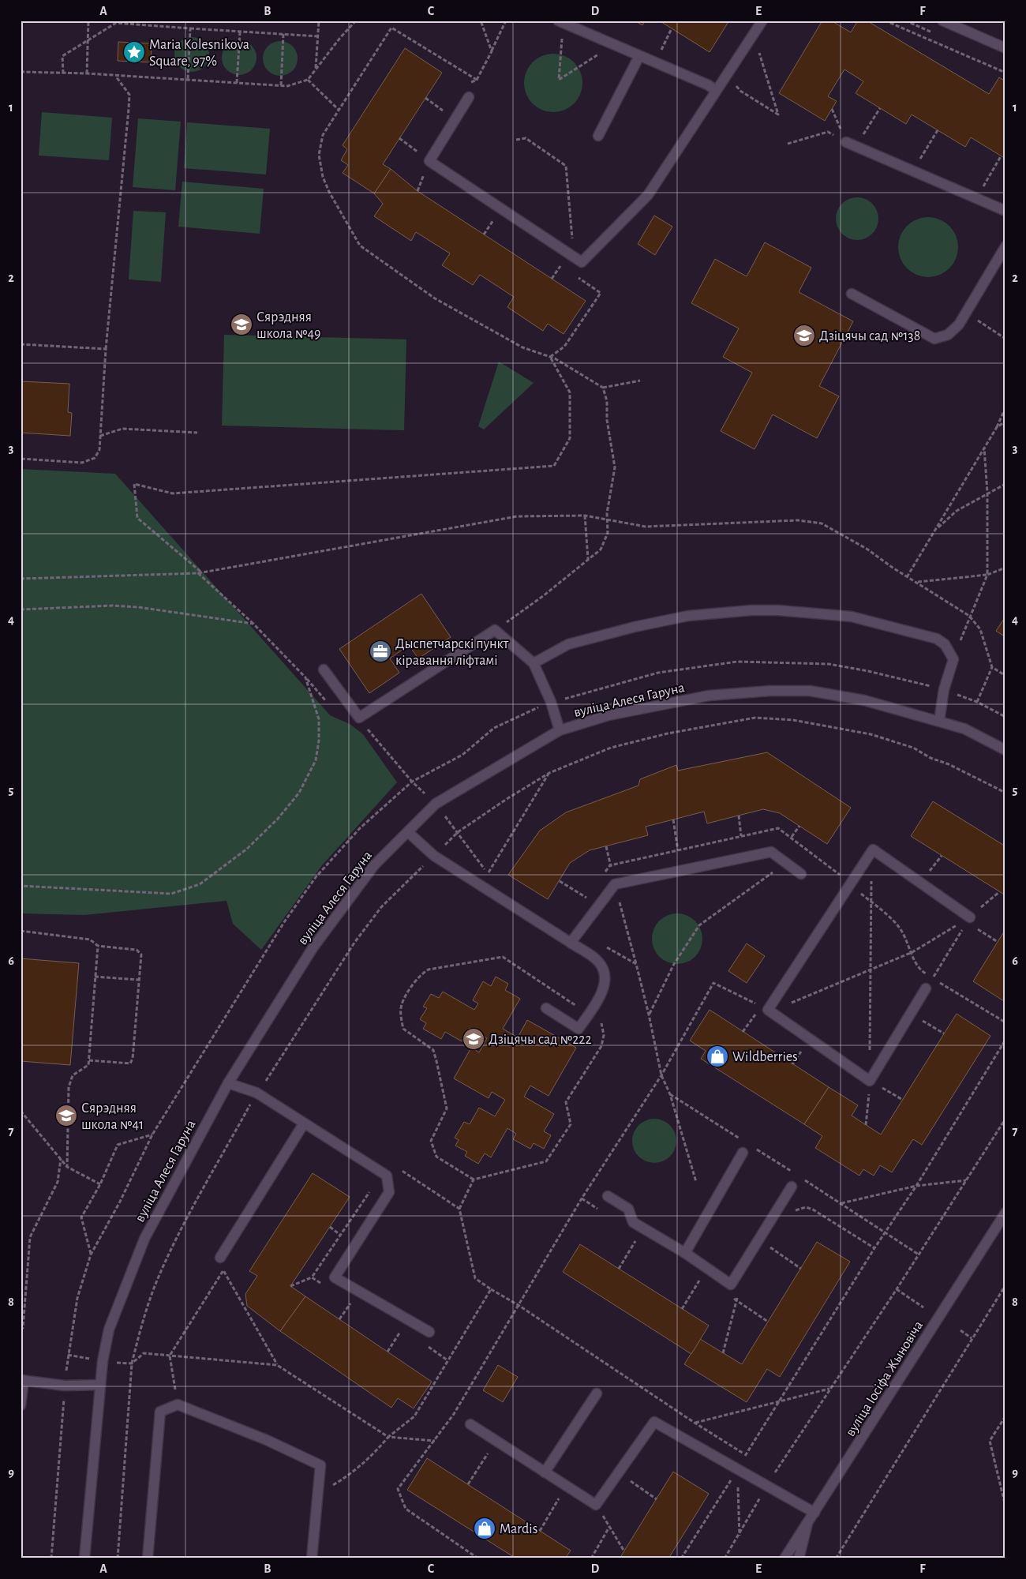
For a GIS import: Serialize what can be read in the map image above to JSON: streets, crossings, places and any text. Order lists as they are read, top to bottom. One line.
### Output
{"streets":{"street":["вуліца Алеся Гаруна","вуліца Іосіфа Жыновіча"]},"places":{"place":["Maria Kolesnikova Square, 97%"],"school or university":["Сярэдняя школа №49","Дзіцячы сад №138","Дзіцячы сад №222","Сярэдняя школа №41"],"office":["Дыспетчарскі пункт кіравання ліфтамі"],"shop":["Wildberries","Mardis"]},"grid":{"columns":["A","B","C","D","E","F"],"rows":["1","2","3","4","5","6","7","8","9"]}}
